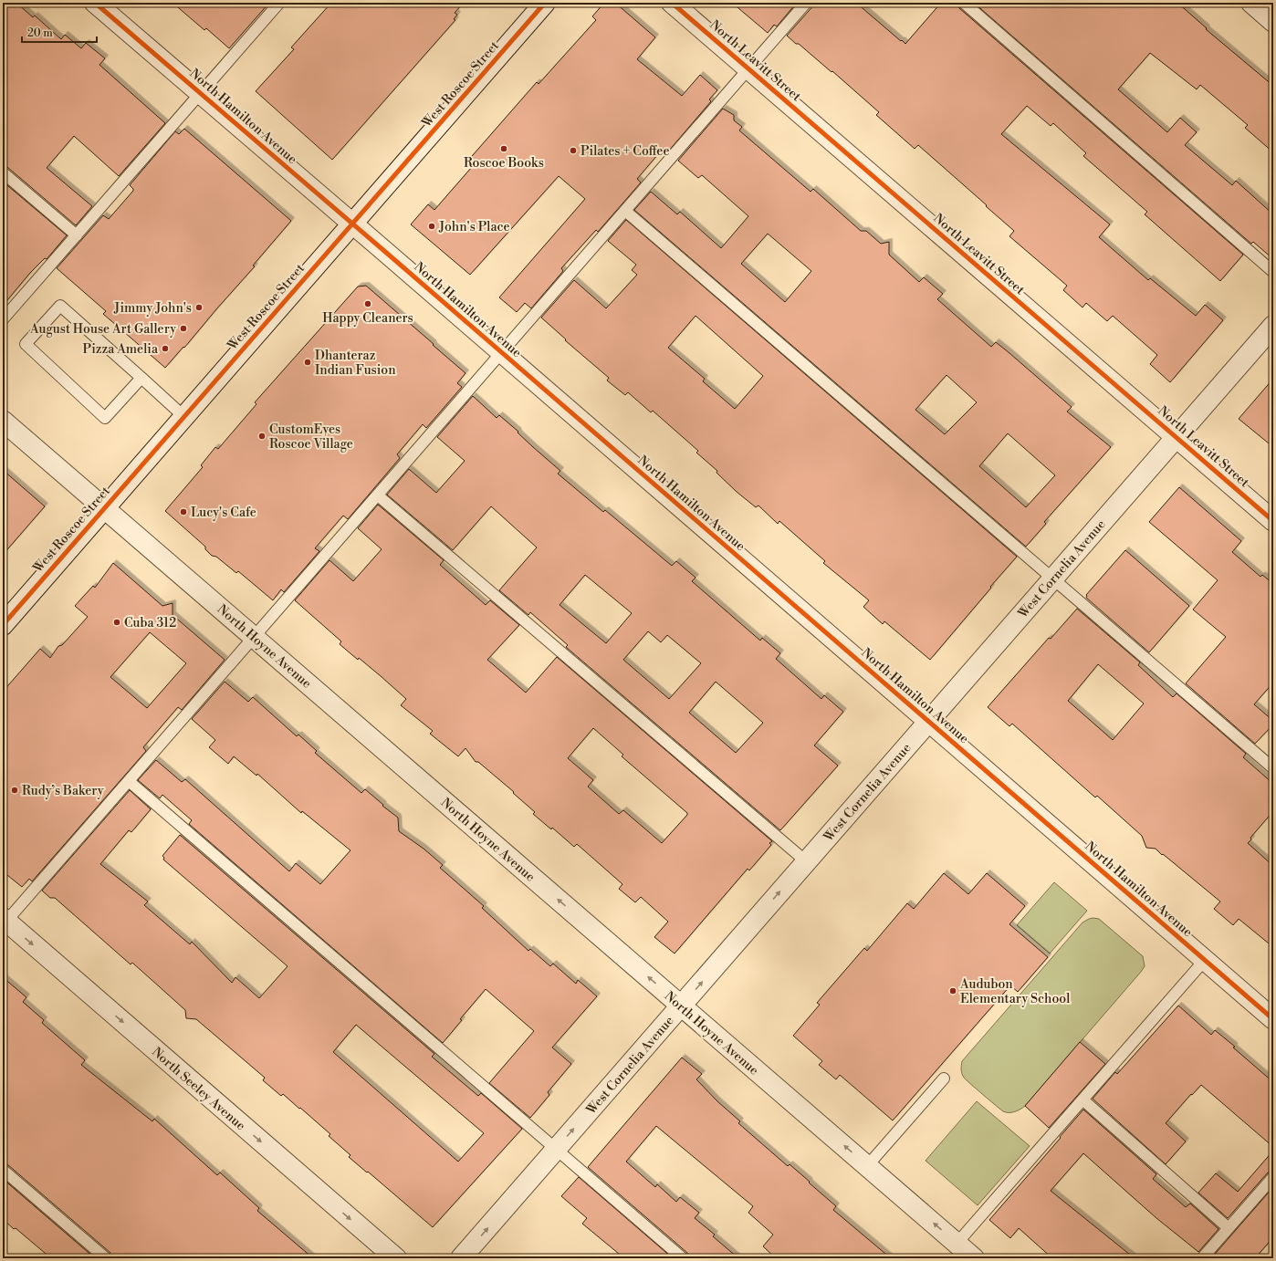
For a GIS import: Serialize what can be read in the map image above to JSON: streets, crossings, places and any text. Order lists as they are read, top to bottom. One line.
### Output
{"streets":{"street":["North Leavitt Street","West Roscoe Street","North Hamilton Avenue","West Cornelia Avenue","North Hoyne Avenue","North Seeley Avenue"]},"crossings":[["North Leavitt Street","West Cornelia Avenue"],["West Roscoe Street","North Hamilton Avenue"],["West Roscoe Street","North Hoyne Avenue"],["North Hamilton Avenue","West Cornelia Avenue"],["West Cornelia Avenue","North Hoyne Avenue"]],"one_way":["West Cornelia Avenue","North Hoyne Avenue","North Seeley Avenue"],"places":["Roscoe Books","Pilates + Coffee","John's Place","Happy Cleaners","Jimmy John's","August House Art Gallery","Pizza Amelia","Dhanteraz Indian Fusion","CustomEyes Roscoe Village","Lucy's Cafe","Cuba 312","Rudy’s Bakery","Audubon Elementary School"],"scale_bar":"20 m"}
